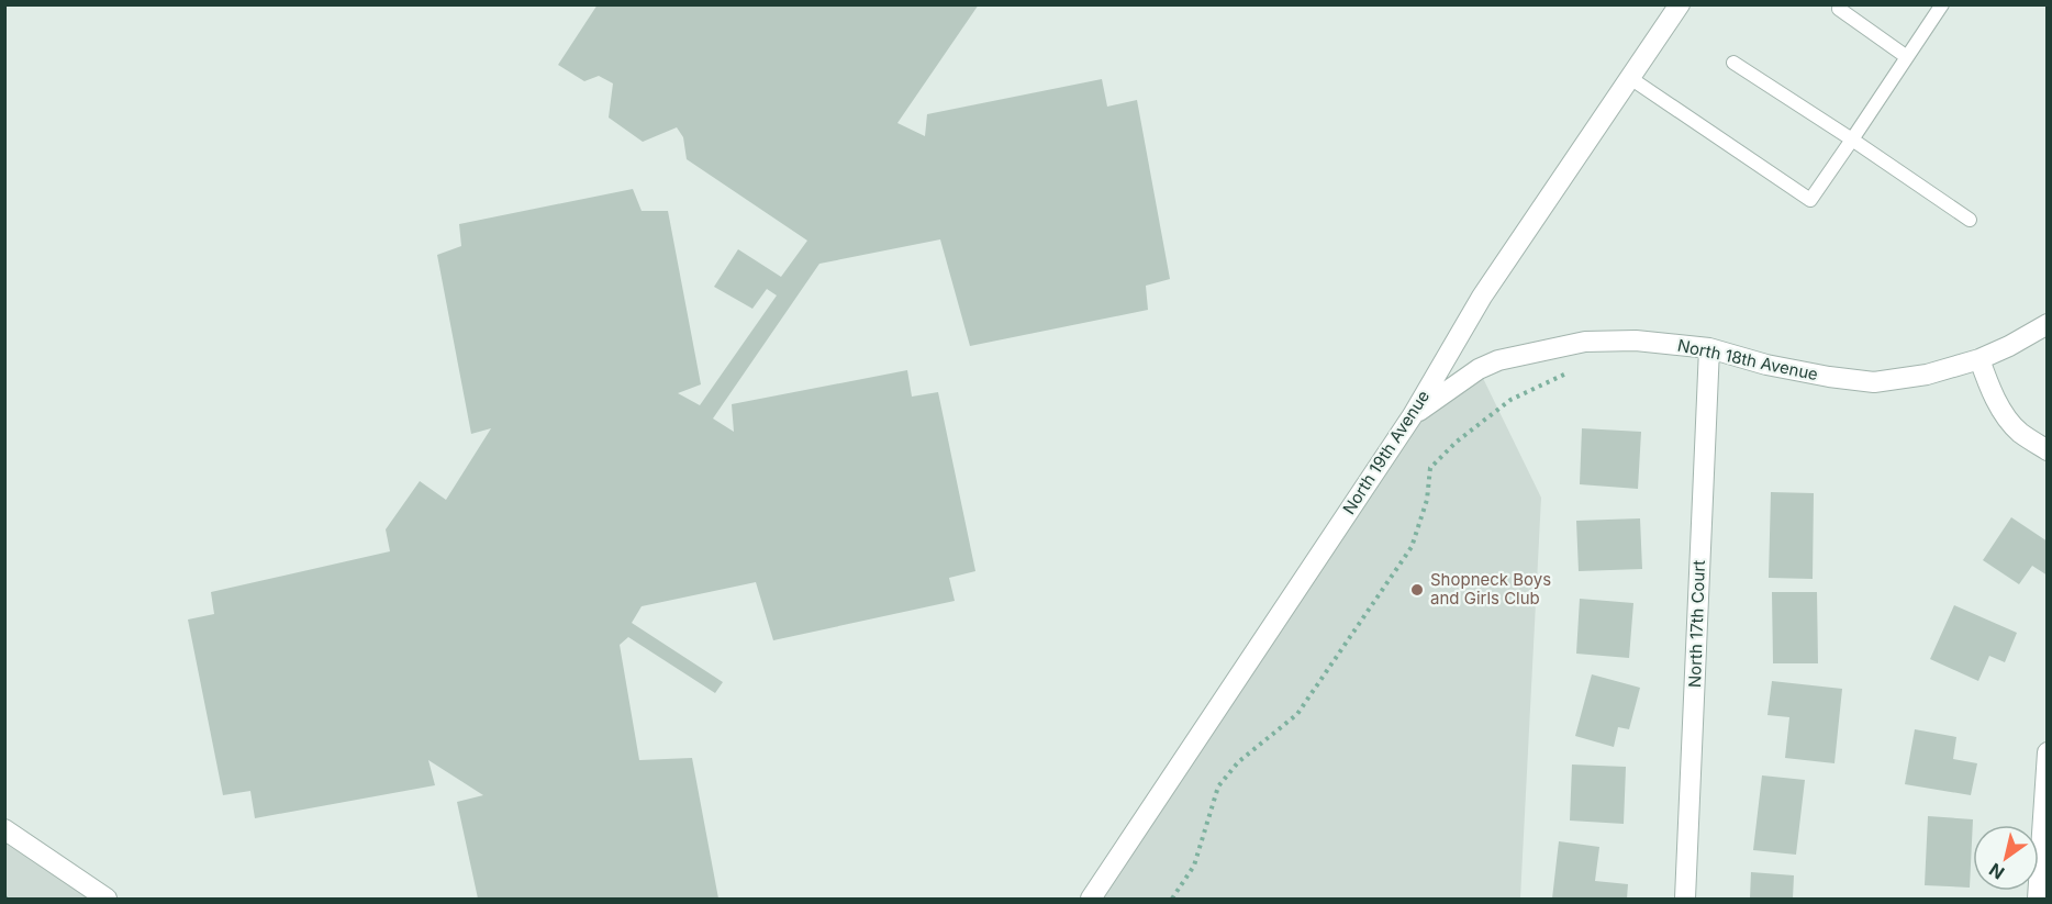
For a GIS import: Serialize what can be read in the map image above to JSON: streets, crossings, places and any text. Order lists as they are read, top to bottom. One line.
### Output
{"streets":{"street":["North 18th Avenue","North 19th Avenue","North 17th Court"]},"crossings":[["North 18th Avenue","North 19th Avenue"],["North 18th Avenue","North 17th Court"]],"places":["Shopneck Boys and Girls Club"],"north":"bottom left"}
